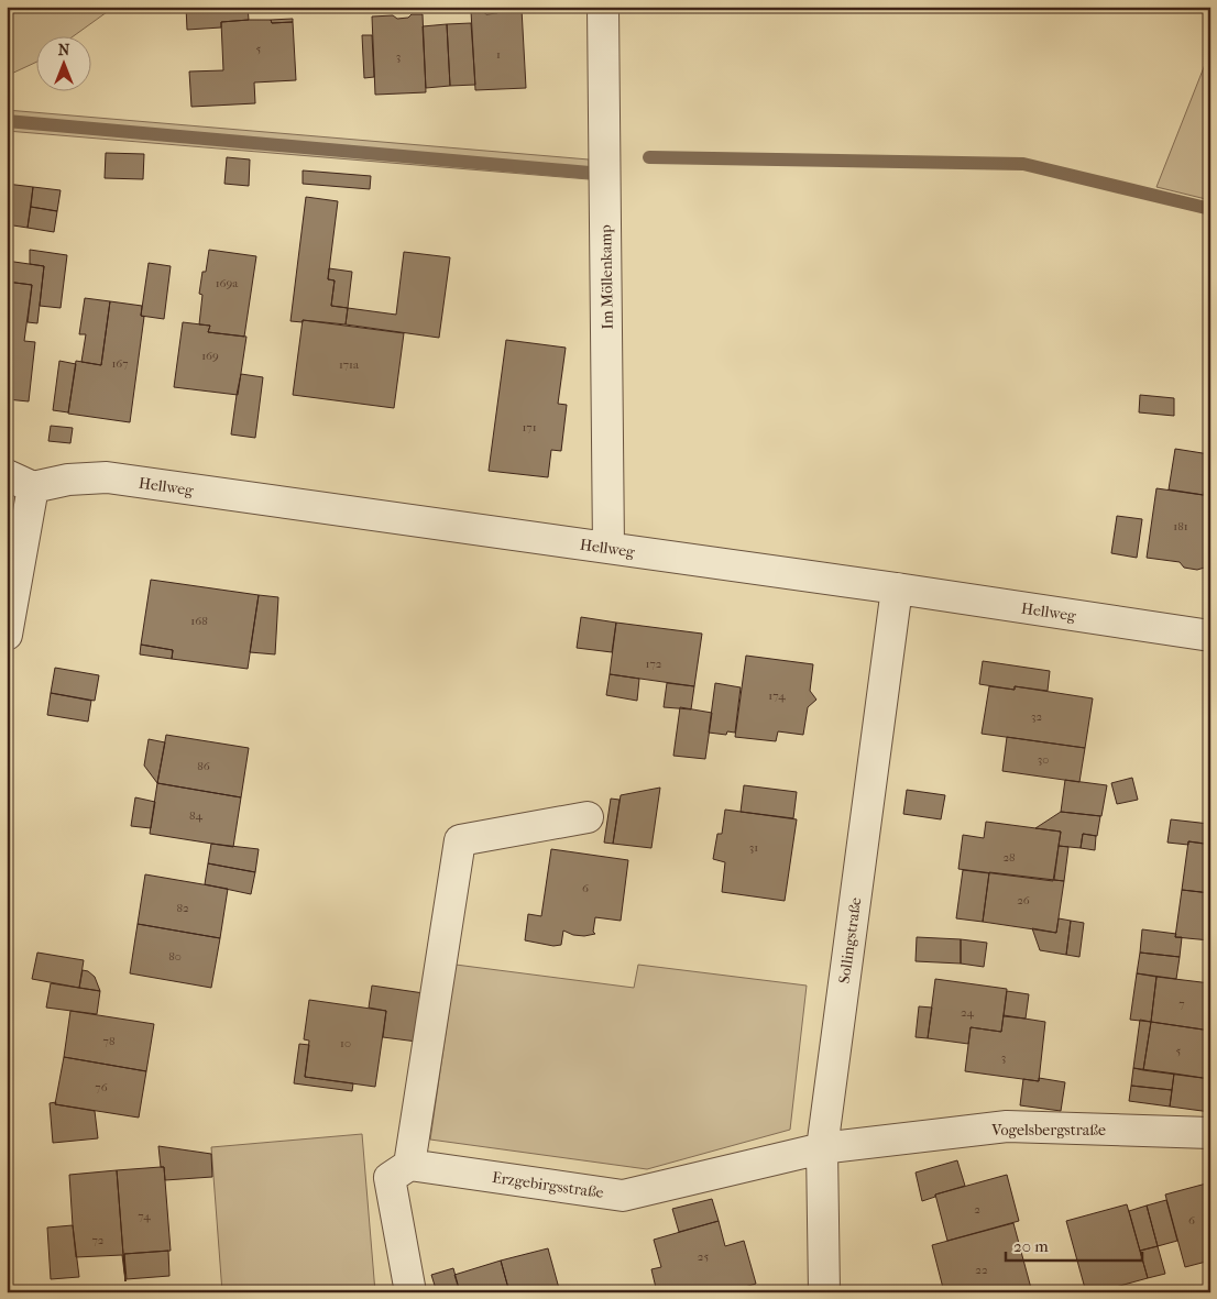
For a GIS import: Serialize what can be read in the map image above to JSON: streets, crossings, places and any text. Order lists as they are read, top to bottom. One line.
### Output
{"streets":{"street":["Im Möllenkamp","Hellweg","Sollingstraße","Vogelsbergstraße","Erzgebirgsstraße"]},"crossings":[["Im Möllenkamp","Hellweg"],["Hellweg","Sollingstraße"],["Sollingstraße","Vogelsbergstraße"],["Sollingstraße","Erzgebirgsstraße"],["Vogelsbergstraße","Erzgebirgsstraße"]],"house_numbers":["5","1","3","169a","169","167","171a","171","181","168","172","174","32","30","86","84","31","28","6","26","82","80","7","24","78","10","5","3","76","2","74","6","72","25","22"],"scale_bar":"20 m","north":"top"}
